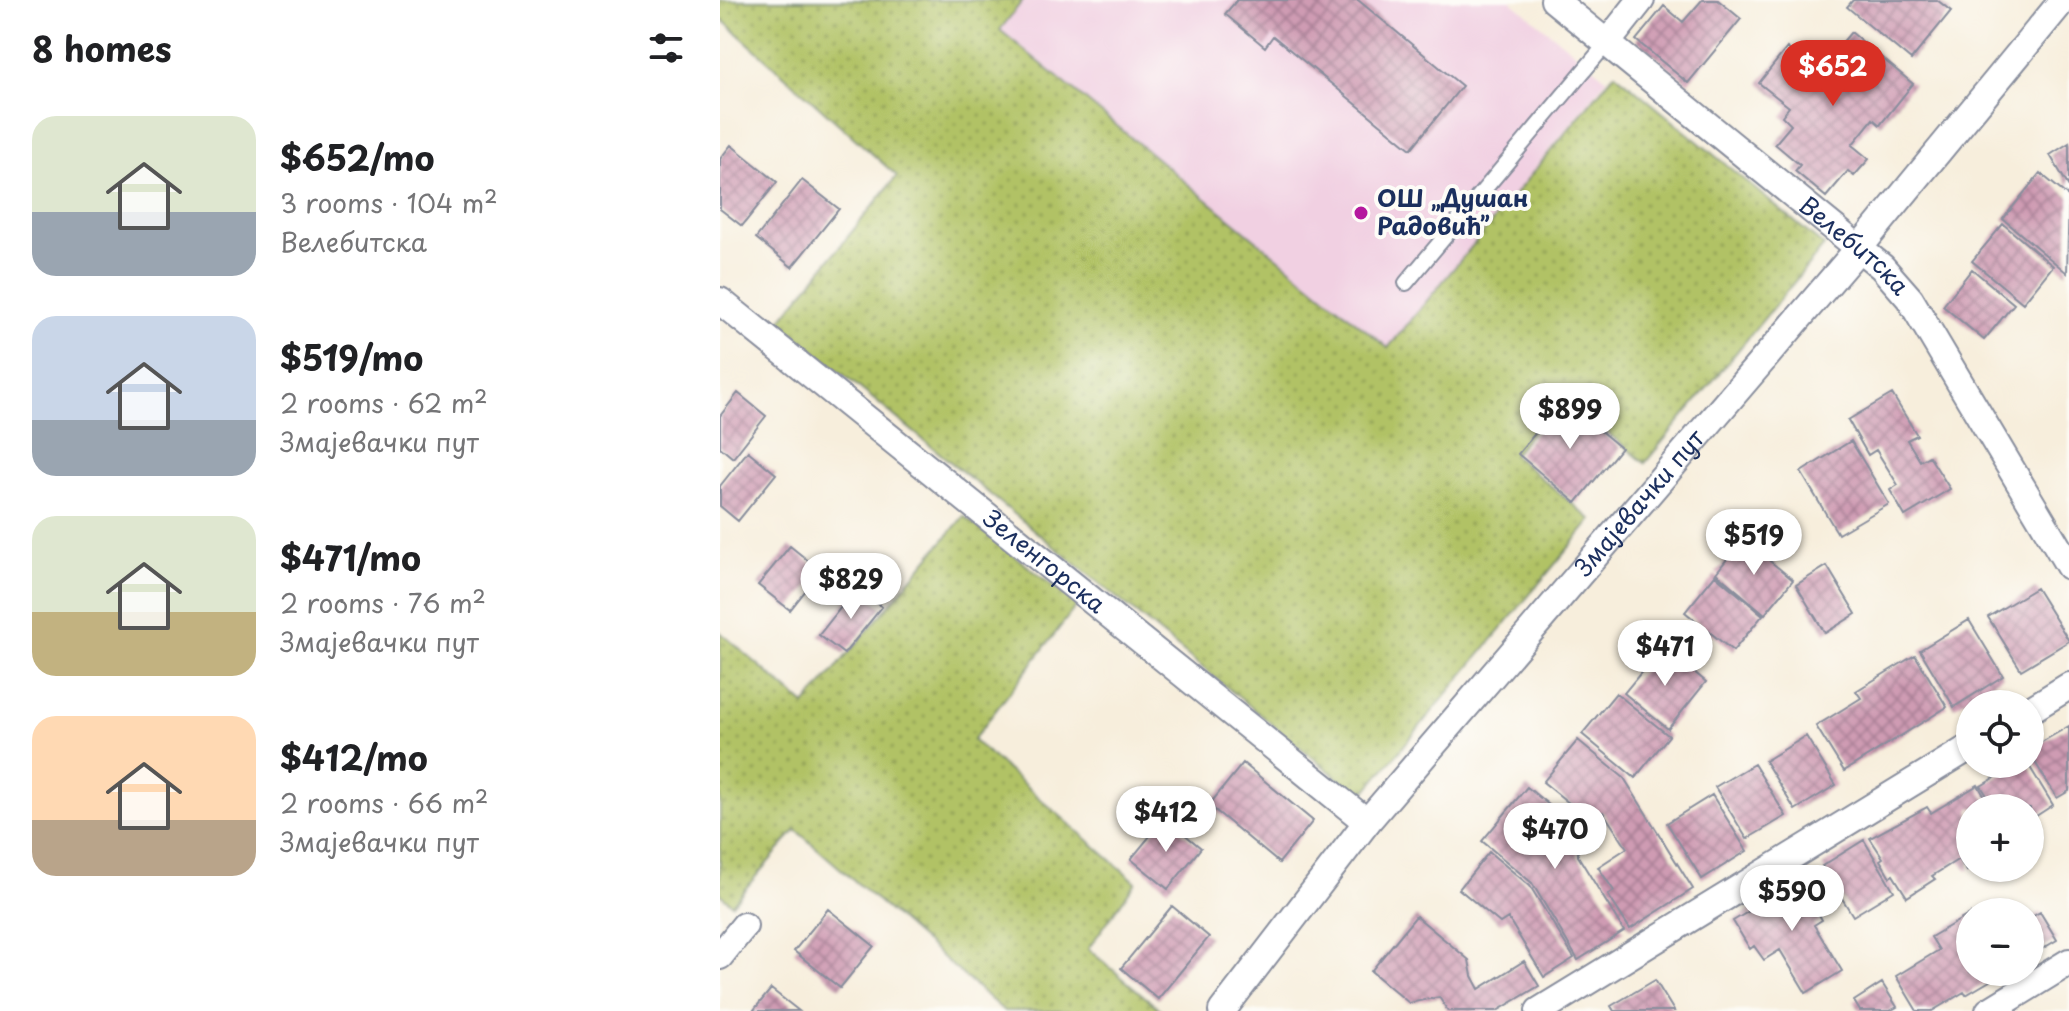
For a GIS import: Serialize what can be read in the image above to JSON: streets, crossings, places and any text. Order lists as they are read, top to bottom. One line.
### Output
{"streets":{"street":["Велебитска","Змајевачки пут","Зеленгорска"]},"crossings":[["Велебитска","Змајевачки пут"],["Змајевачки пут","Зеленгорска"]],"places":["ОШ „Душан Радовић”"],"page":{"heading":"8 homes","price":["$652","$899","$519","$829","$471","$412","$470","$590"],"list":[{"name":"$652/mo","note":"3 rooms · 104 m² · Велебитска"},{"name":"$519/mo","note":"2 rooms · 62 m² · Змајевачки пут"},{"name":"$471/mo","note":"2 rooms · 76 m² · Змајевачки пут"},{"name":"$412/mo","note":"2 rooms · 66 m² · Змајевачки пут"}],"map_buttons":["+","−"]}}
